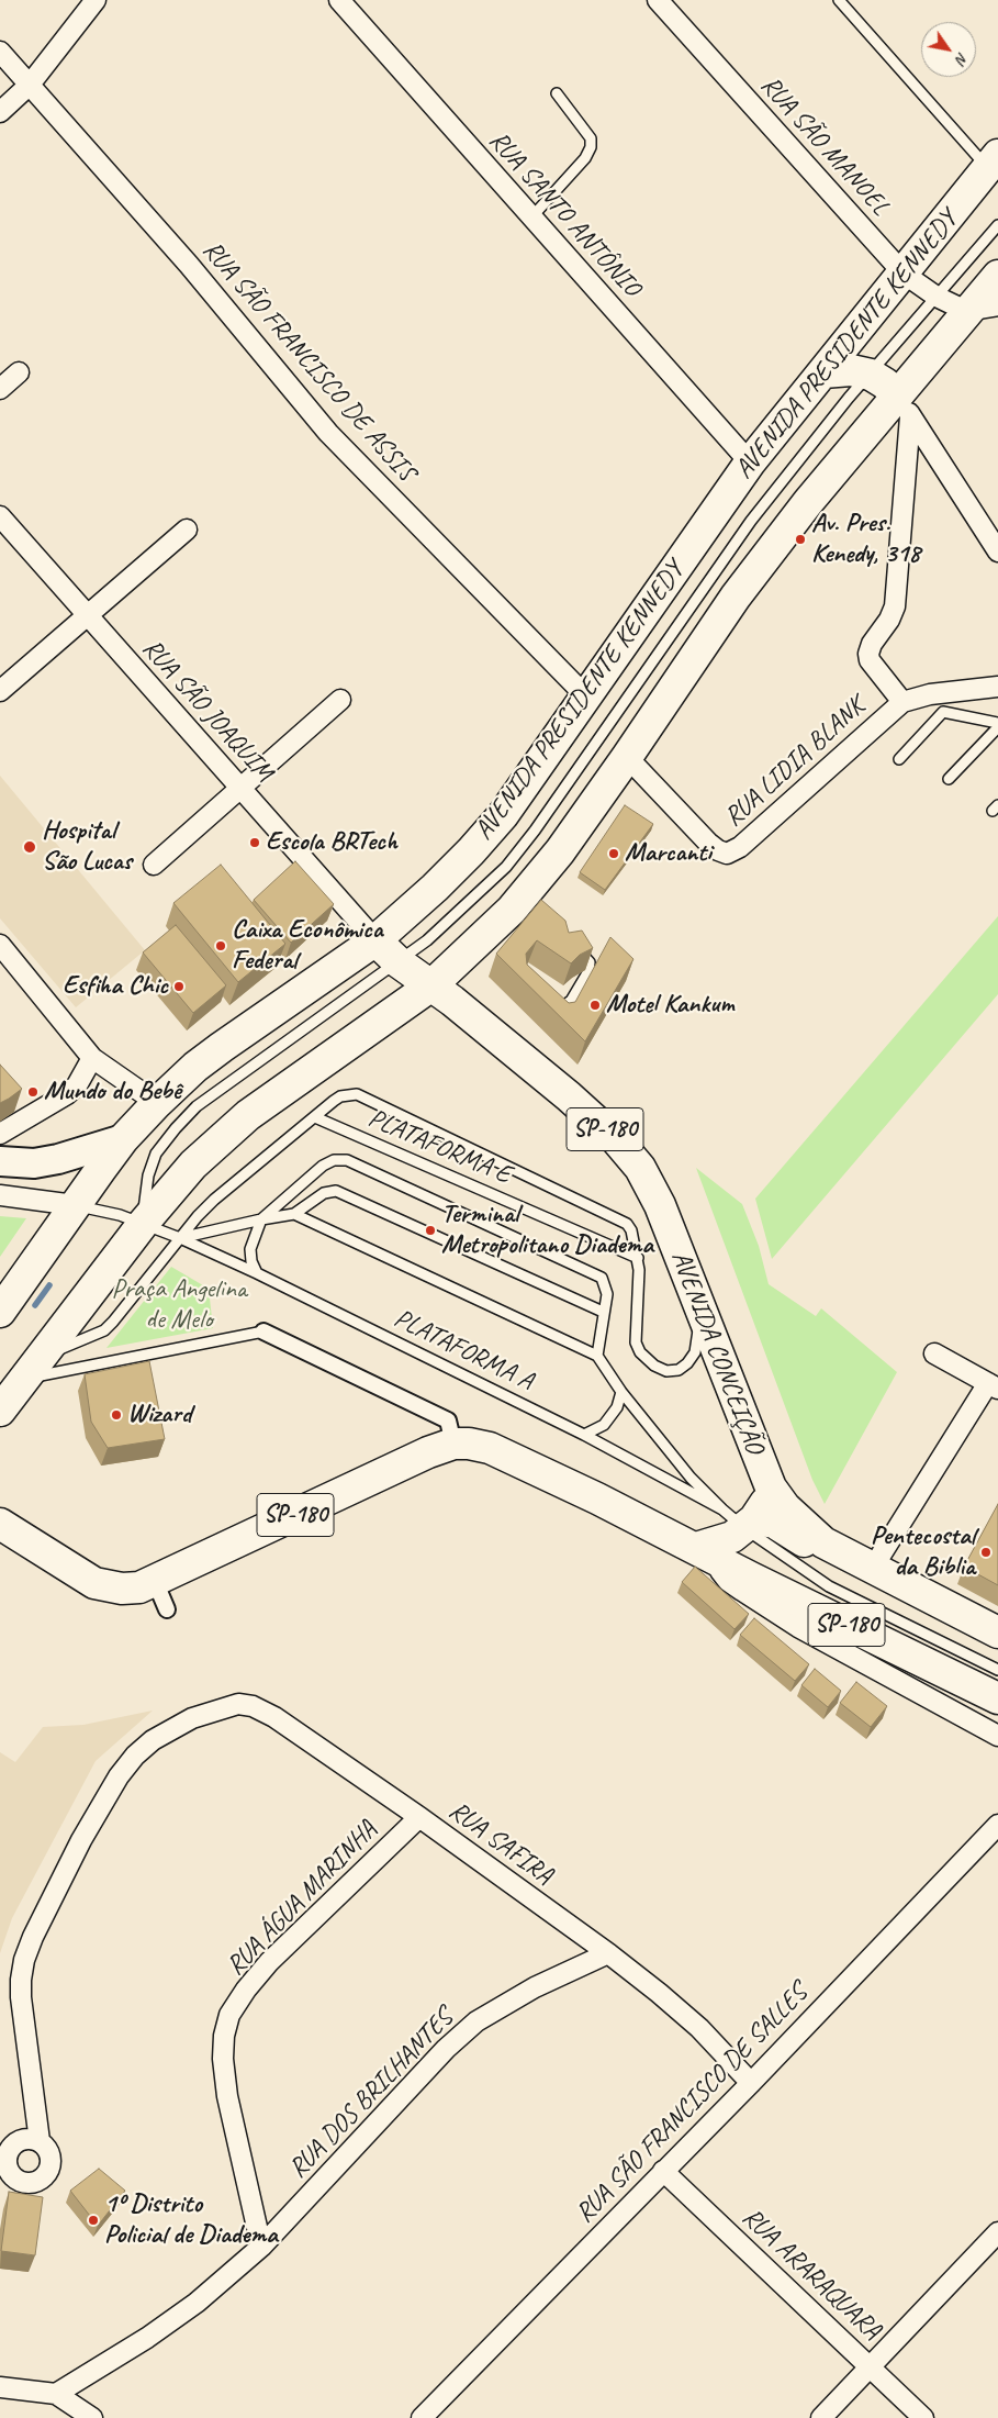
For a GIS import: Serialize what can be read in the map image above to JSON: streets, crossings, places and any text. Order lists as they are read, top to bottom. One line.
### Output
{"streets":{"main road":["AVENIDA PRESIDENTE KENNEDY","SP-180","AVENIDA CONCEIÇÃO"],"street":["RUA SÃO MANOEL","RUA SANTO ANTÔNIO","RUA SÃO FRANCISCO DE ASSIS","RUA SÃO JOAQUIM","RUA LIDIA BLANK","RUA SAFIRA","RUA ÁGUA MARINHA","RUA DOS BRILHANTES","RUA SÃO FRANCISCO DE SALLES","RUA ARARAQUARA"],"lane":["PLATAFORMA E","PLATAFORMA A"]},"crossings":[["RUA SÃO MANOEL","AVENIDA PRESIDENTE KENNEDY"],["RUA SANTO ANTÔNIO","AVENIDA PRESIDENTE KENNEDY"],["AVENIDA PRESIDENTE KENNEDY","RUA SÃO FRANCISCO DE ASSIS"],["AVENIDA PRESIDENTE KENNEDY","RUA SÃO JOAQUIM"],["AVENIDA PRESIDENTE KENNEDY","PLATAFORMA A"],["AVENIDA PRESIDENTE KENNEDY","AVENIDA CONCEIÇÃO"],["RUA SÃO JOAQUIM","AVENIDA CONCEIÇÃO"],["RUA SAFIRA","RUA ÁGUA MARINHA"],["RUA SAFIRA","RUA DOS BRILHANTES"],["RUA SAFIRA","RUA SÃO FRANCISCO DE SALLES"],["RUA ÁGUA MARINHA","RUA DOS BRILHANTES"],["RUA SÃO FRANCISCO DE SALLES","RUA ARARAQUARA"]],"parks":["Praça Angelina de Melo"],"places":["Av. Pres. Kenedy, 318","Escola BRTech","Hospital São Lucas","Marcanti","Caixa Econômica Federal","Esfiha Chic","Motel Kankum","Mundo do Bebê","Terminal Metropolitano Diadema","Wizard","Pentecostal da Biblia","1º Distrito Policial de Diadema"],"north":"bottom right"}
